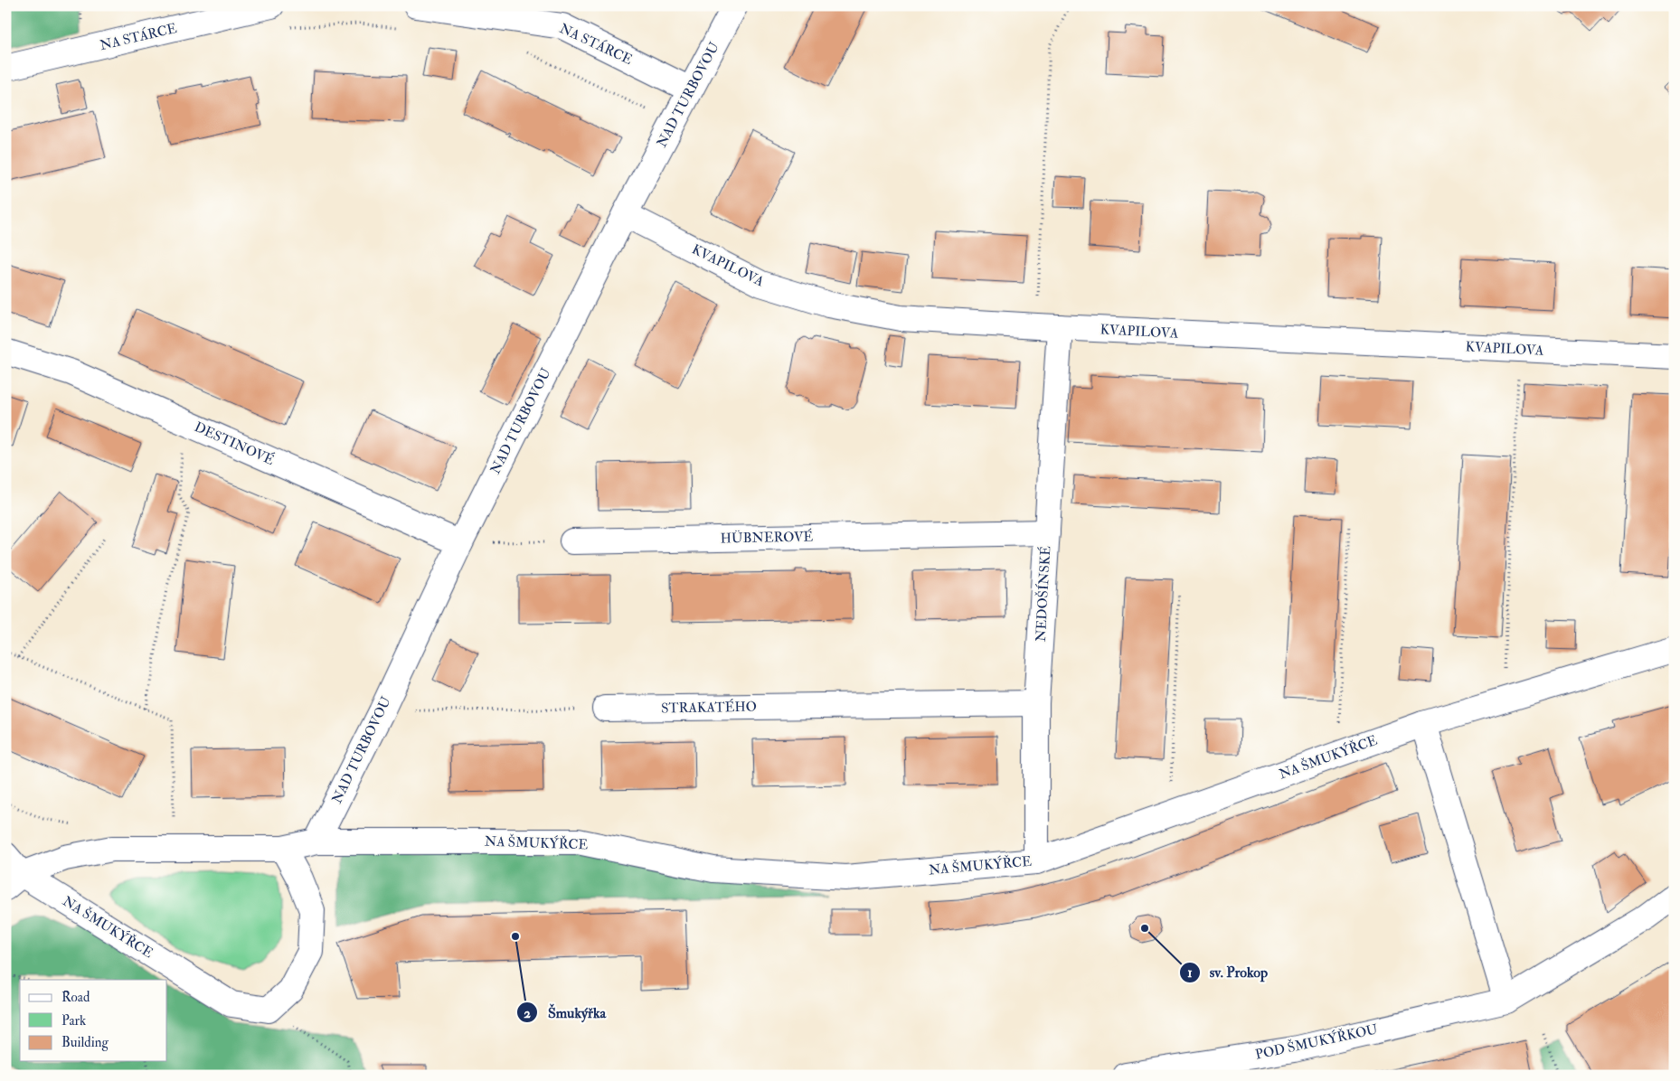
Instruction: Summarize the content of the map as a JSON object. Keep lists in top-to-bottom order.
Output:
{
  "streets": {
    "street": [
      "NA STÁRCE",
      "NAD TURBOVOU",
      "KVAPILOVA",
      "DESTINOVÉ",
      "HÜBNEROVÉ",
      "NEDOŠÍNSKÉ",
      "STRAKATÉHO",
      "NA ŠMUKÝŘCE",
      "POD ŠMUKÝŘKOU"
    ]
  },
  "crossings": [
    ["NA STÁRCE", "NAD TURBOVOU"],
    ["NAD TURBOVOU", "KVAPILOVA"],
    ["NAD TURBOVOU", "DESTINOVÉ"],
    ["NAD TURBOVOU", "NA ŠMUKÝŘCE"],
    ["KVAPILOVA", "NEDOŠÍNSKÉ"],
    ["HÜBNEROVÉ", "NEDOŠÍNSKÉ"],
    ["NEDOŠÍNSKÉ", "STRAKATÉHO"],
    ["NEDOŠÍNSKÉ", "NA ŠMUKÝŘCE"]
  ],
  "places": ["sv. Prokop", "Šmukýřka"],
  "legend": ["Road", "Park", "Building"]
}
